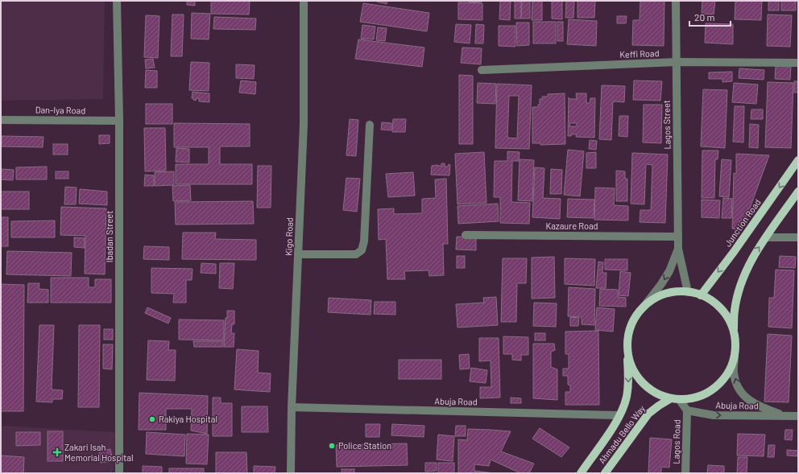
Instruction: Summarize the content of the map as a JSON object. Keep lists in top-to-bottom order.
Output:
{
  "streets": {
    "main road": ["Junction Road", "Ahmadu Bello Way"],
    "street": [
      "Keffi Road",
      "Dan-Iya Road",
      "Lagos Street",
      "Kazaure Road",
      "Ibadan Street",
      "Kigo Road",
      "Abuja Road",
      "Lagos Road"
    ]
  },
  "crossings": [
    ["Keffi Road", "Lagos Street"],
    ["Dan-Iya Road", "Ibadan Street"],
    ["Lagos Street", "Junction Road"],
    ["Lagos Street", "Kazaure Road"],
    ["Lagos Street", "Abuja Road"],
    ["Lagos Street", "Ahmadu Bello Way"],
    ["Junction Road", "Abuja Road"],
    ["Junction Road", "Ahmadu Bello Way"],
    ["Kigo Road", "Abuja Road"],
    ["Abuja Road", "Ahmadu Bello Way"],
    ["Abuja Road", "Lagos Road"]
  ],
  "places": {
    "other": ["Rakiya Hospital", "Police Station"],
    "health": ["Zakari Isah Memorial Hospital"]
  },
  "scale_bar": "20 m"
}
